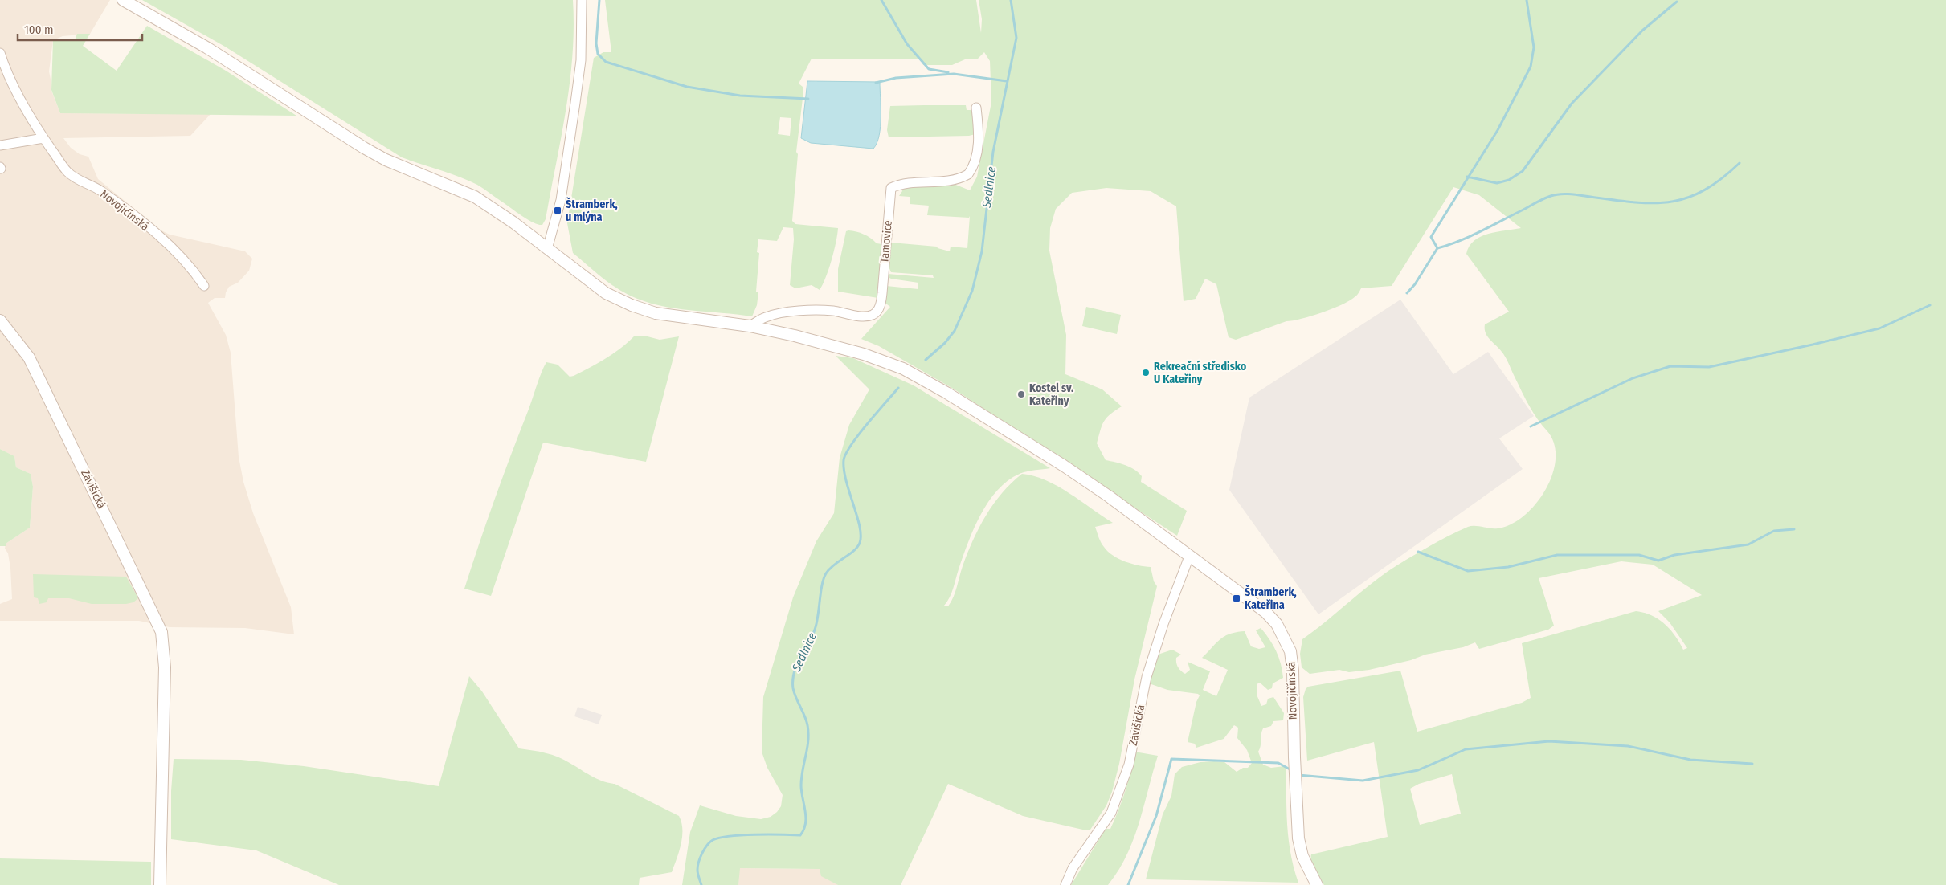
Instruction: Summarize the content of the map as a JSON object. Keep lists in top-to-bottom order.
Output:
{
  "streets": {
    "street": ["Novojičínská", "Tamovice", "Závišická"]
  },
  "crossings": [
    ["Novojičínská", "Tamovice"],
    ["Novojičínská", "Závišická"]
  ],
  "water": ["Sedlnice"],
  "places": {
    "transit": ["Štramberk, u mlýna", "Štramberk, Kateřina"],
    "other": ["Rekreační středisko U Kateřiny", "Kostel sv. Kateřiny"]
  },
  "scale_bar": "100 m"
}
